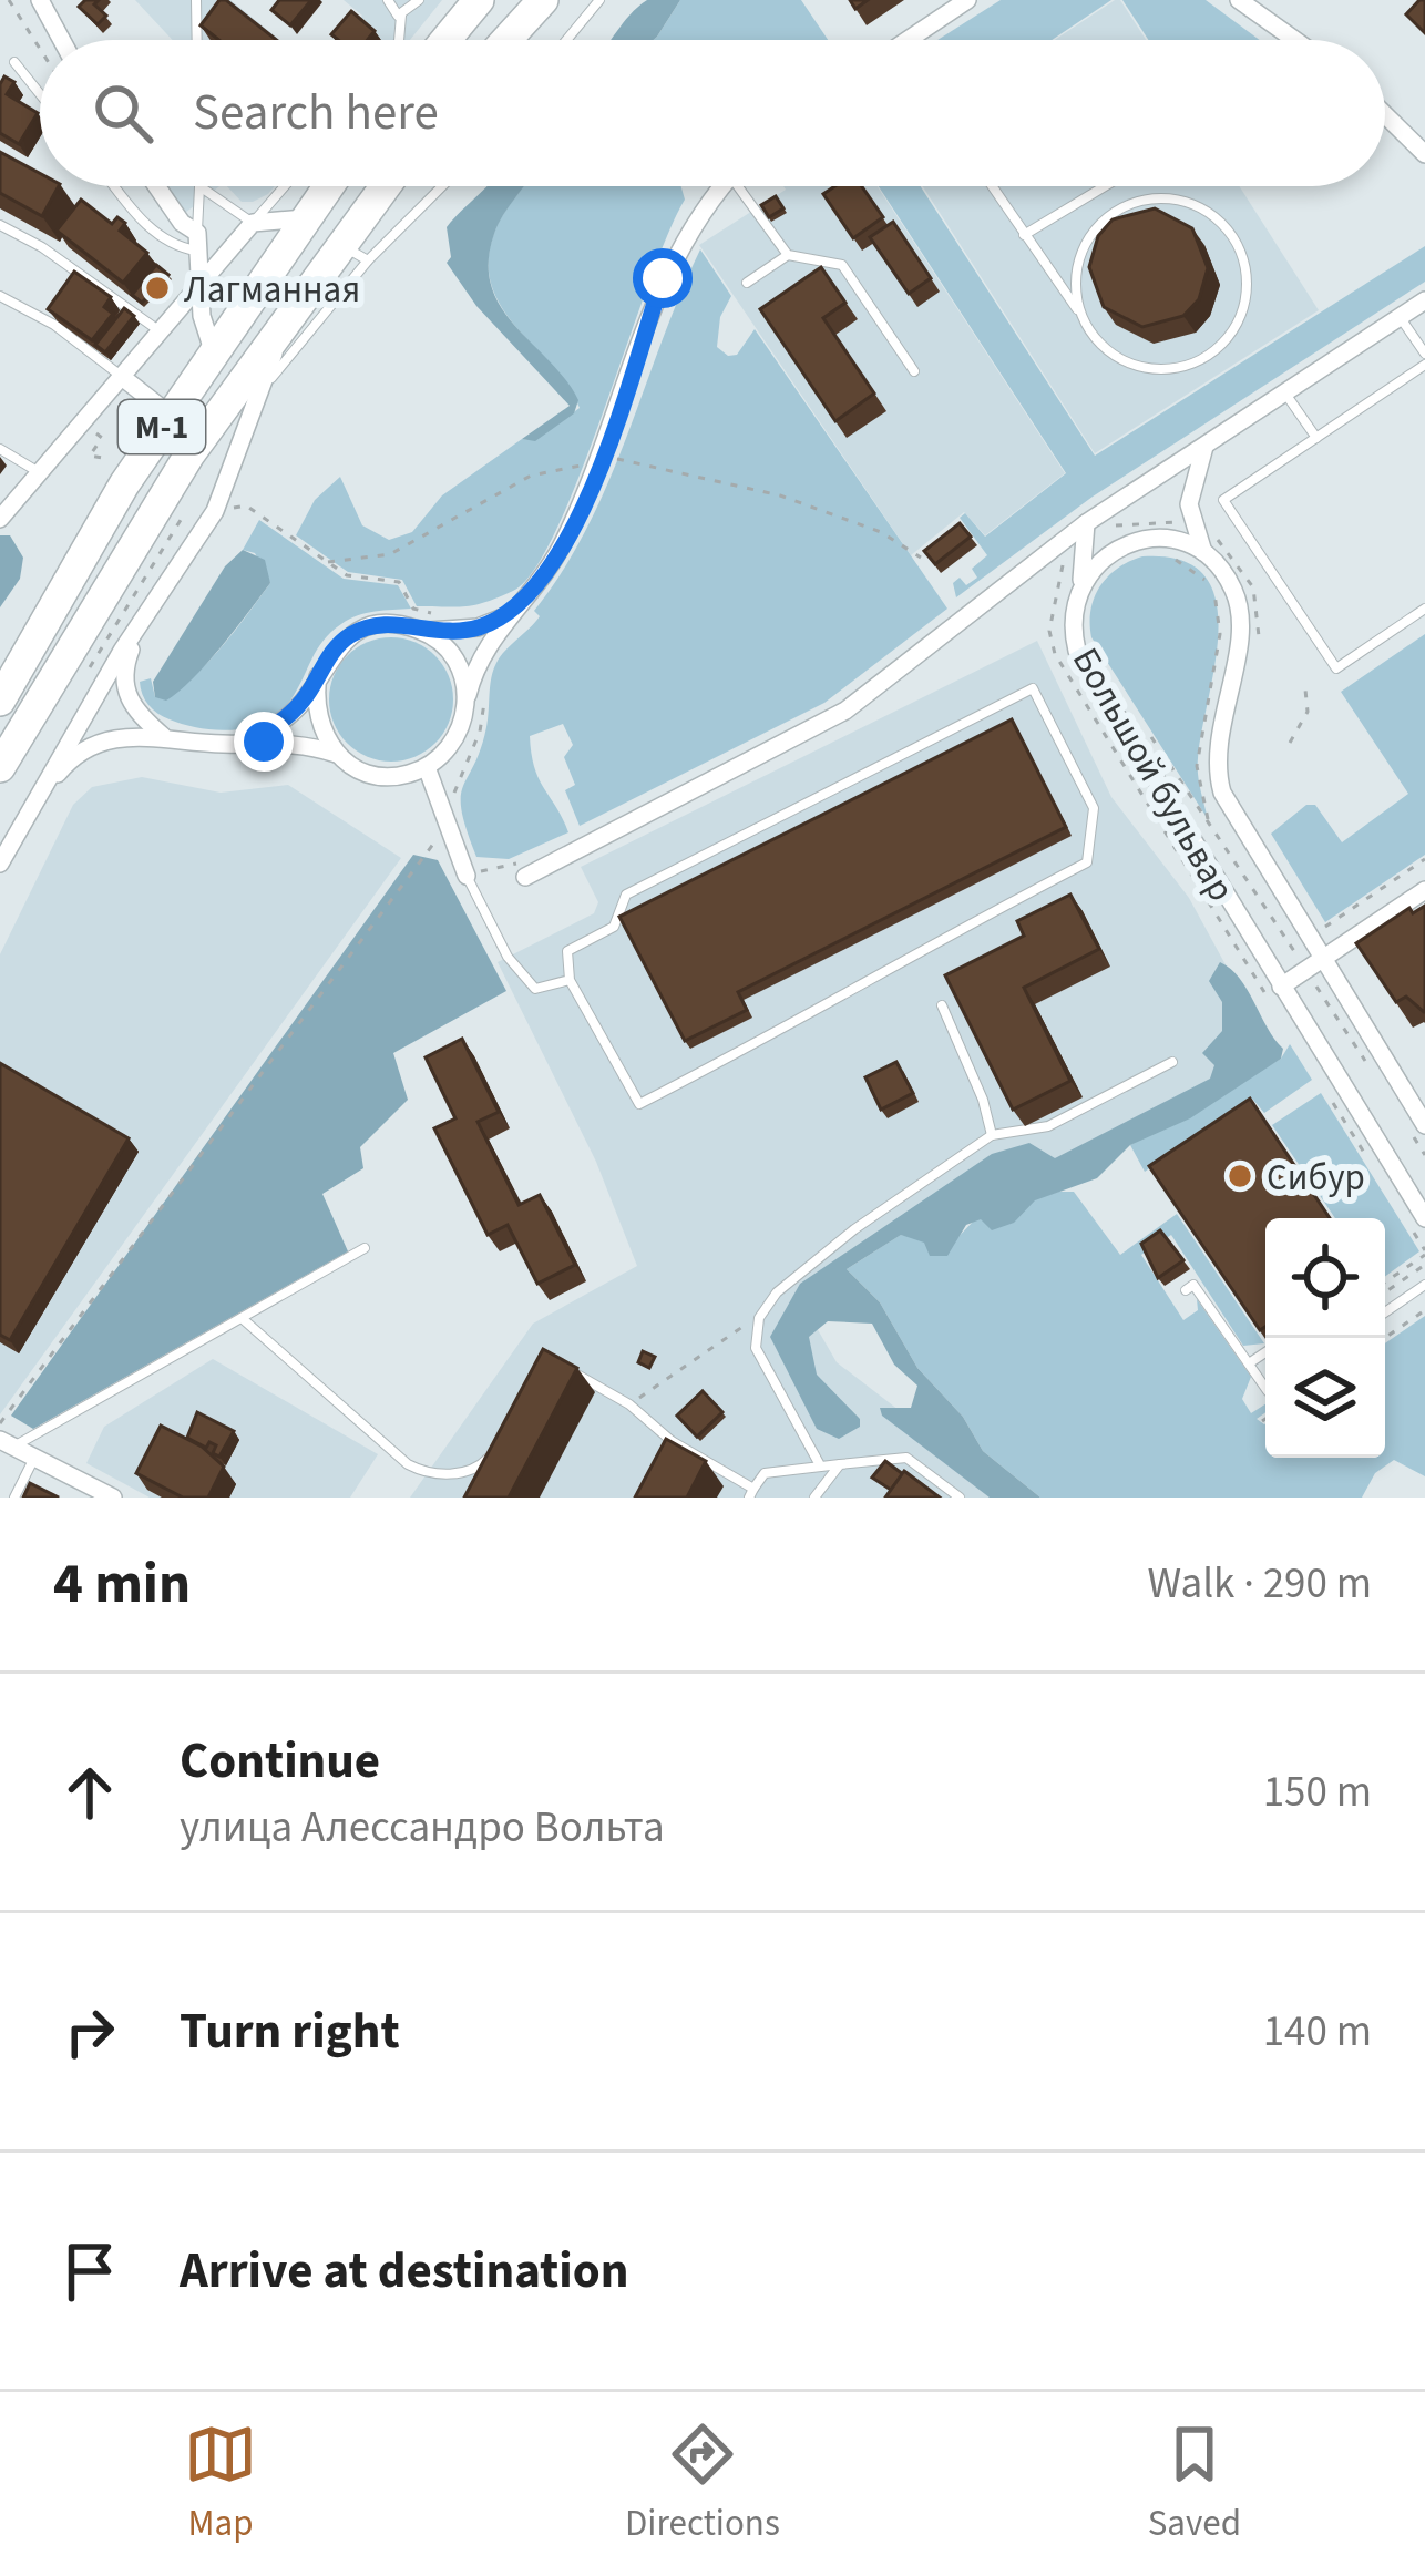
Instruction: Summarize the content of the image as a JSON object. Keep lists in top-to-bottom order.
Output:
{
  "streets": {
    "highway": ["М-1"],
    "street": ["Большой бульвар"]
  },
  "places": ["Лагманная", "Сибур"],
  "page": {
    "search": "Search here",
    "heading": ["4 min", "Walk · 290 m"],
    "list": [
      ["Continue", "улица Алессандро Вольта", "150 m"],
      ["Turn right", "140 m"],
      "Arrive at destination"
    ],
    "nav": ["Map", "Directions", "Saved"]
  }
}
